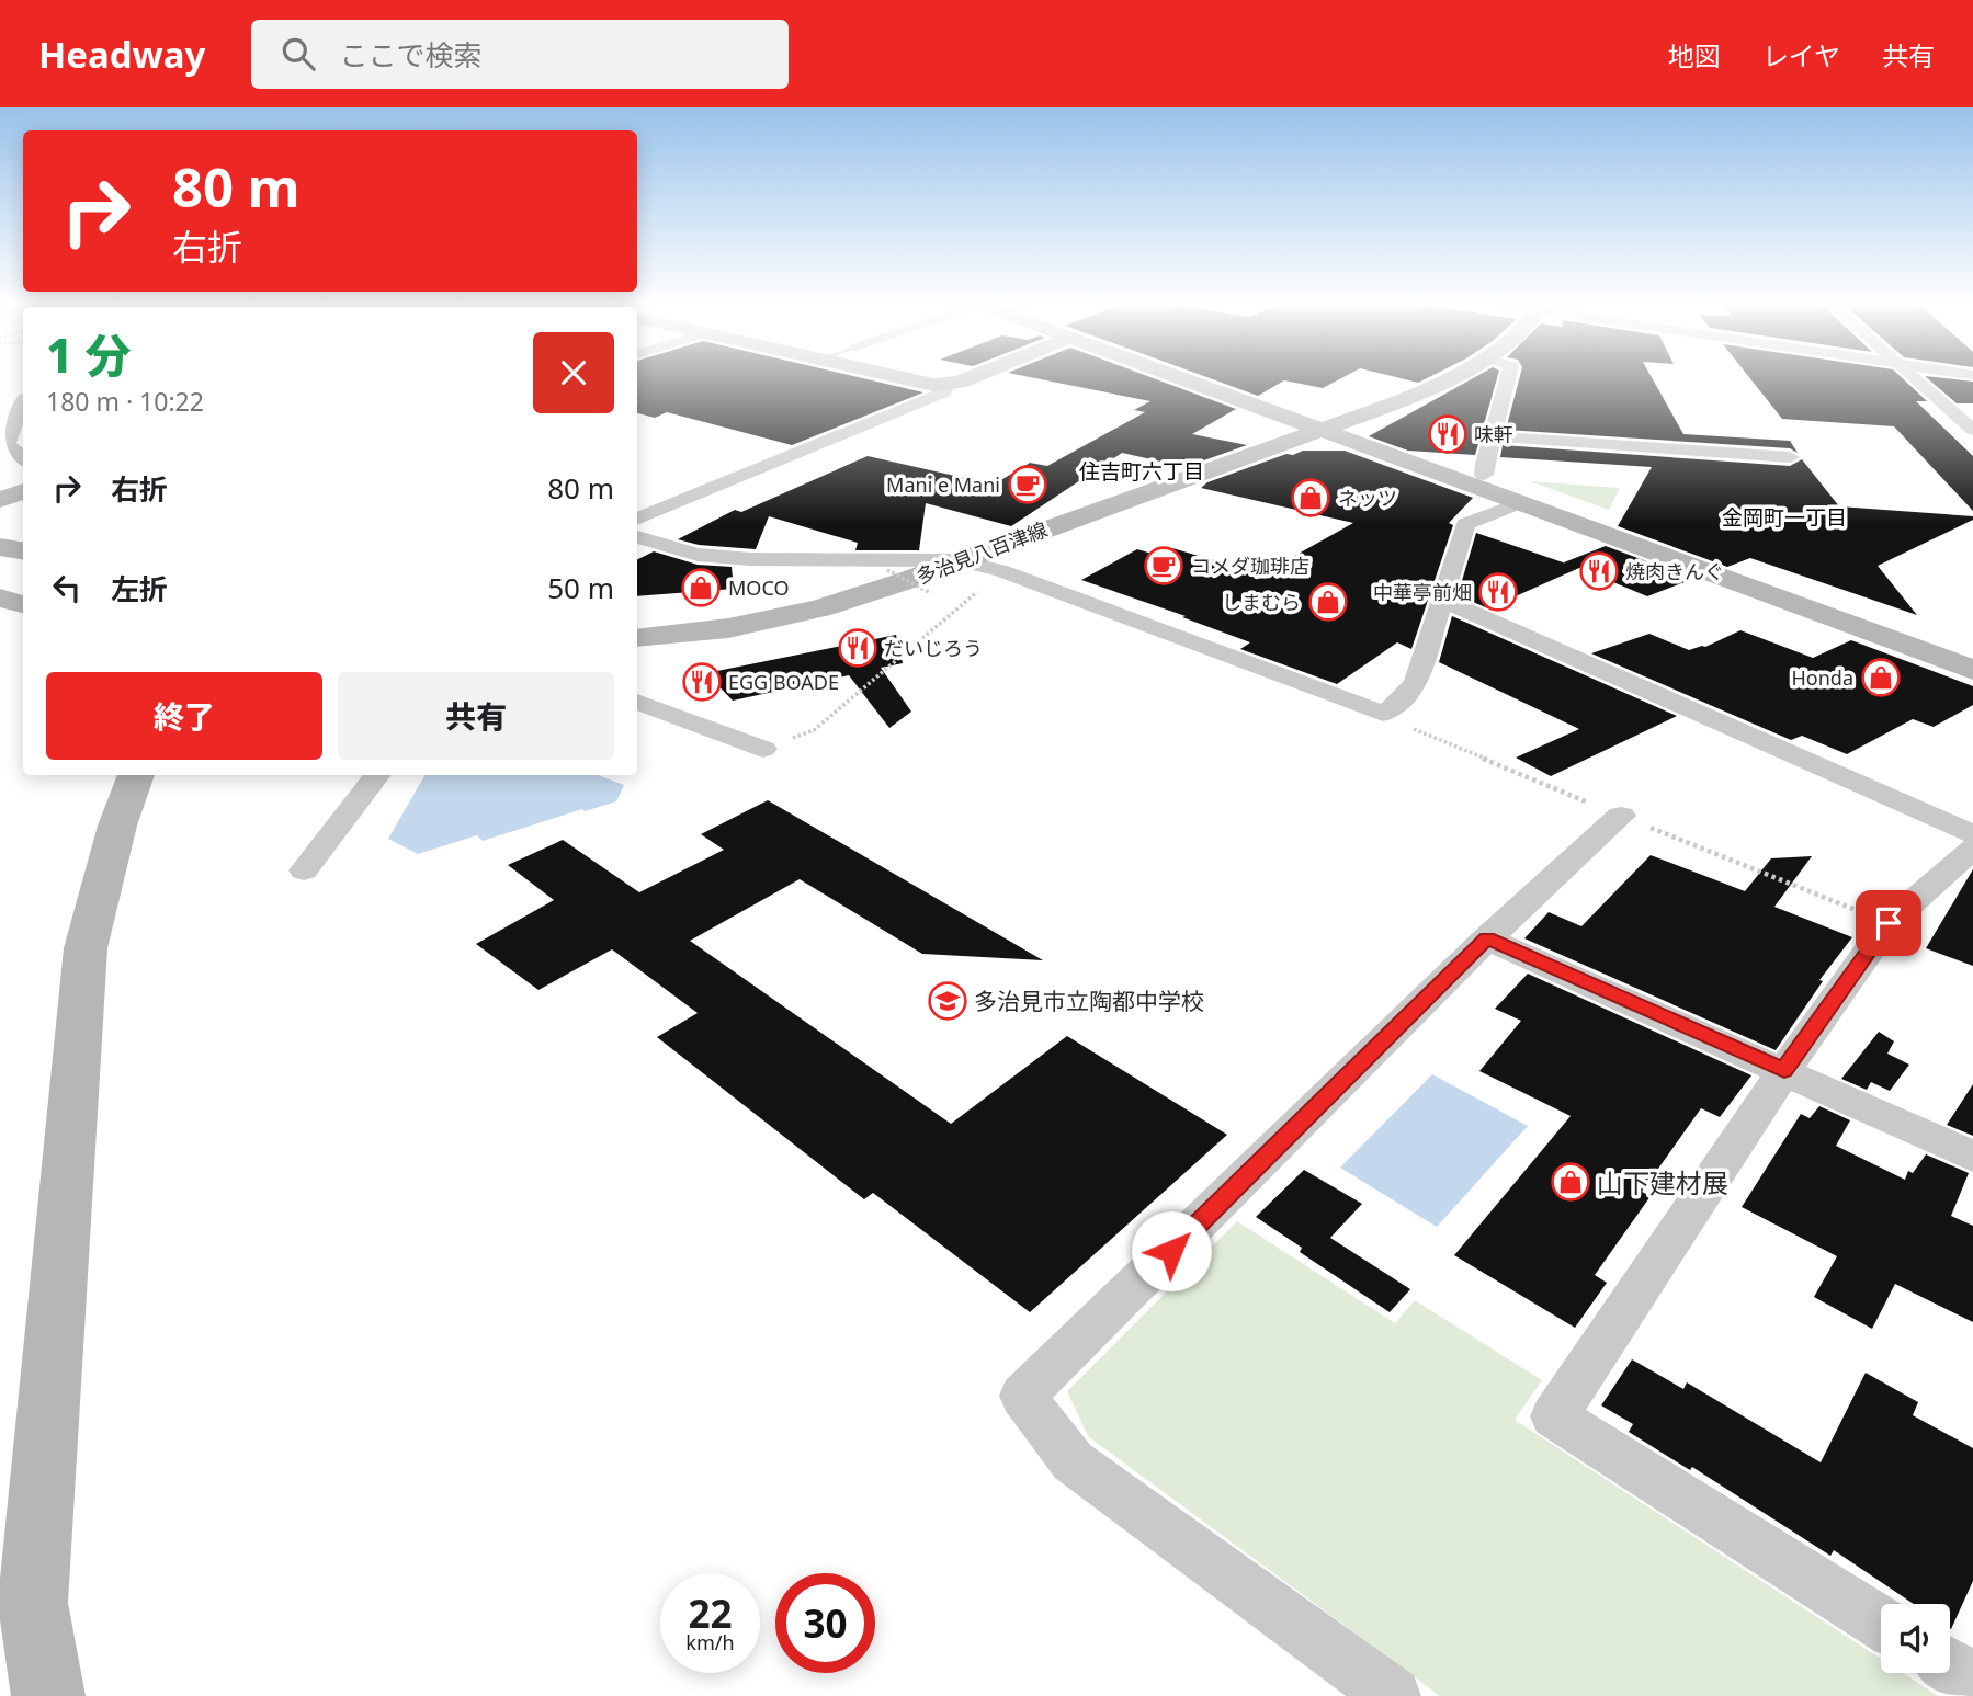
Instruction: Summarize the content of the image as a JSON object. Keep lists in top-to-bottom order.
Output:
{
  "streets": {
    "street": ["多治見八百津線"]
  },
  "districts": ["住吉町六丁目", "金岡町一丁目"],
  "places": {
    "restaurant": [
      "味軒",
      "焼肉きんぐ",
      "中華亭前畑",
      "だいじろう",
      "EGG BOADE"
    ],
    "cafe": ["Mani e Mani", "コメダ珈琲店"],
    "shop": [
      "ネッツ",
      "MOCO",
      "しまむら",
      "Honda",
      "山下建材展"
    ],
    "school or university": ["多治見市立陶都中学校"]
  },
  "page": {
    "header": "Headway",
    "search": "ここで検索",
    "nav": ["地図", "レイヤ", "共有"],
    "turn": ["80 m", "右折"],
    "heading": ["1 分", "180 m · 10:22"],
    "list": [
      {
        "name": "右折",
        "value": "80 m"
      },
      {
        "name": "左折",
        "value": "50 m"
      }
    ],
    "buttons": ["終了", "共有"],
    "speed": "22 km/h",
    "limit": "30"
  }
}
